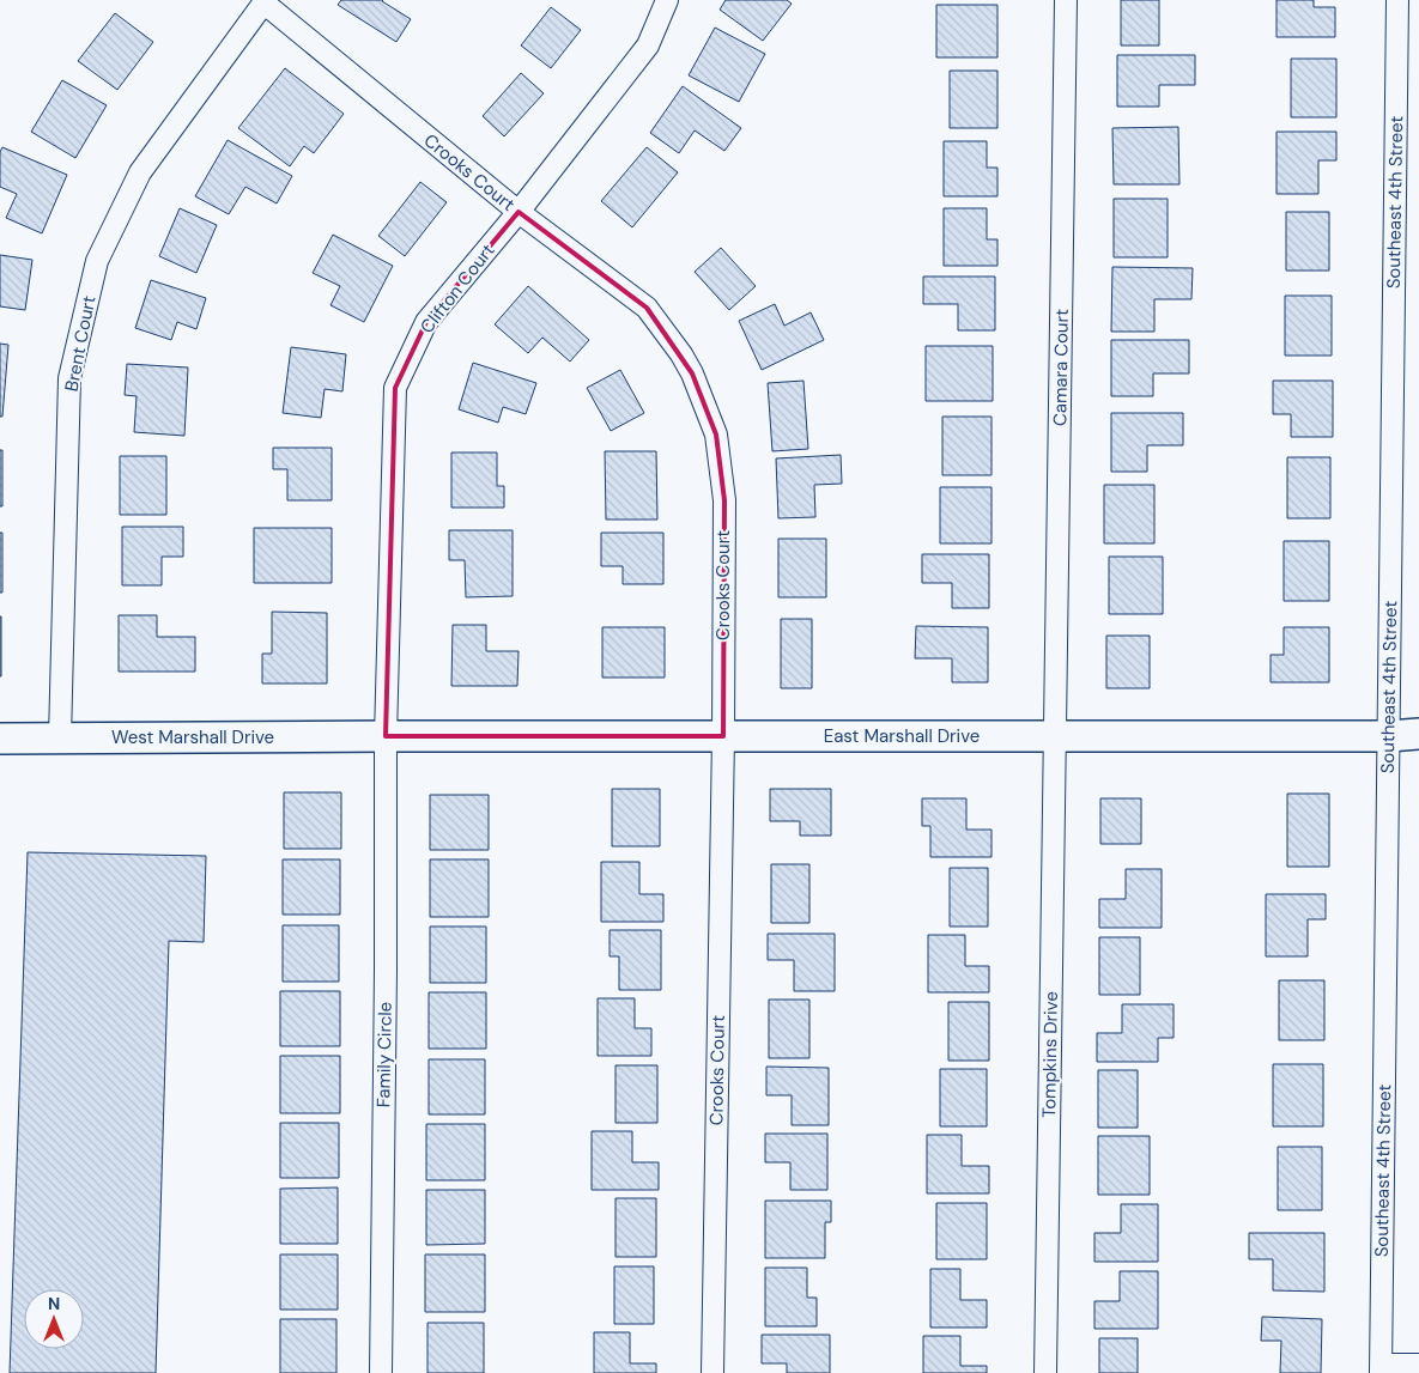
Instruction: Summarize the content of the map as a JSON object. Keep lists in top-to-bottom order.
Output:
{
  "streets": {
    "main road": ["East Marshall Drive", "West Marshall Drive"],
    "street": [
      "Crooks Court",
      "Southeast 4th Street",
      "Clifton Court",
      "Brent Court",
      "Camara Court",
      "Family Circle",
      "Tompkins Drive"
    ]
  },
  "crossings": [
    ["Crooks Court", "Clifton Court"],
    ["Crooks Court", "Brent Court"],
    ["Crooks Court", "East Marshall Drive"],
    ["Southeast 4th Street", "East Marshall Drive"],
    ["Clifton Court", "East Marshall Drive"],
    ["Clifton Court", "West Marshall Drive"],
    ["Clifton Court", "Family Circle"],
    ["Brent Court", "West Marshall Drive"],
    ["Camara Court", "East Marshall Drive"],
    ["Camara Court", "Tompkins Drive"],
    ["East Marshall Drive", "West Marshall Drive"],
    ["East Marshall Drive", "Family Circle"],
    ["East Marshall Drive", "Tompkins Drive"],
    ["West Marshall Drive", "Family Circle"]
  ],
  "north": "top"
}
